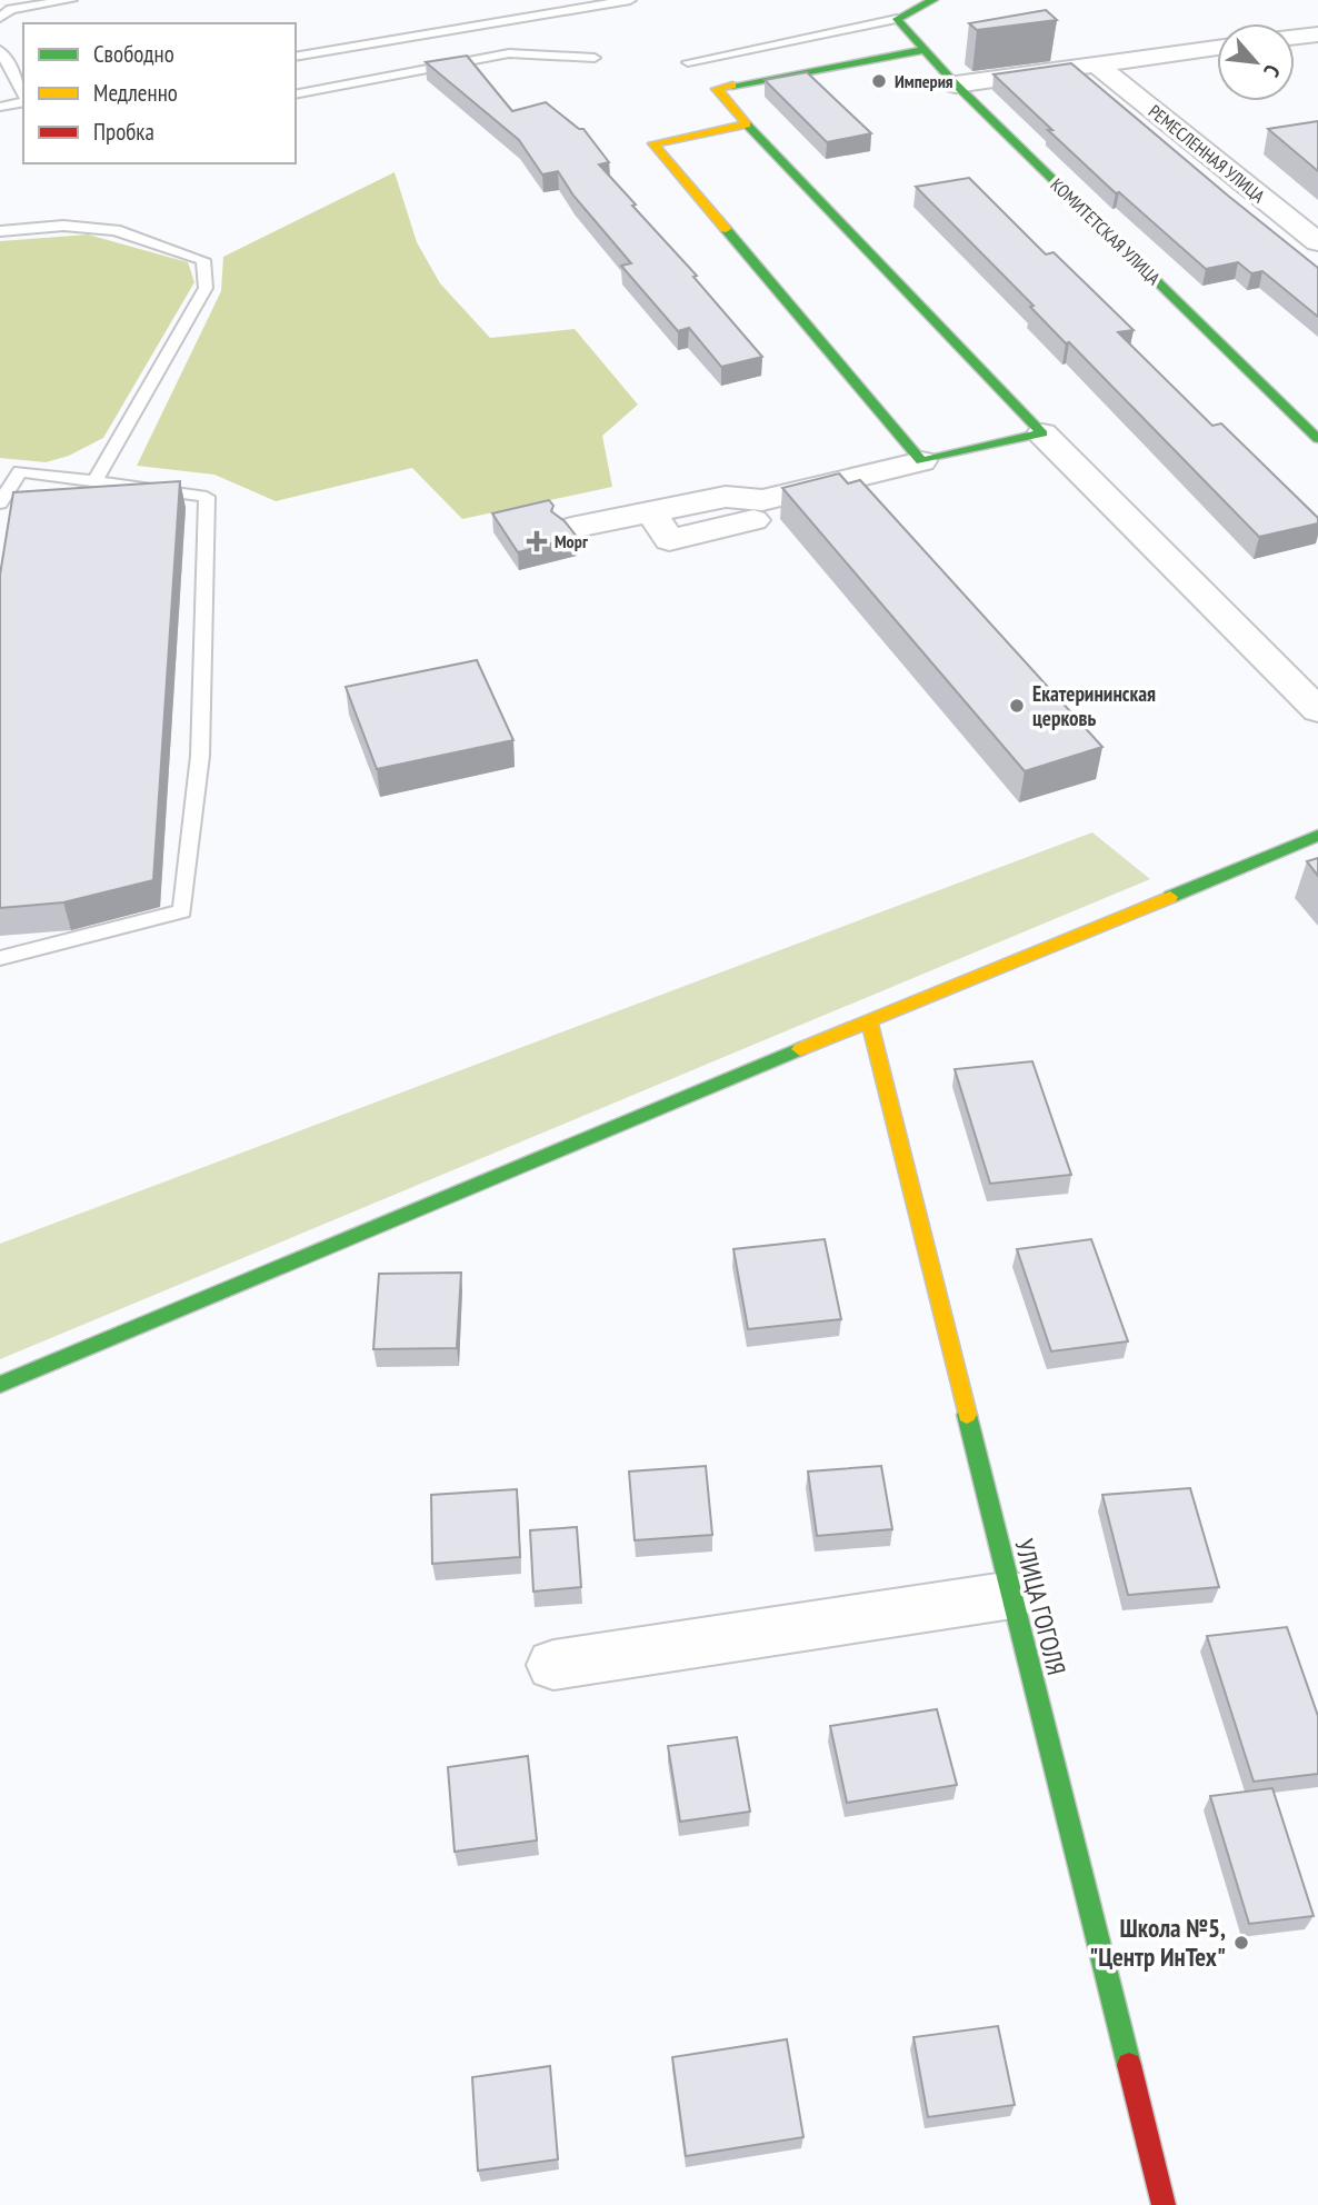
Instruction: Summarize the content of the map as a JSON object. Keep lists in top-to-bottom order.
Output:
{
  "streets": {
    "street": ["РЕМЕСЛЕННАЯ УЛИЦА", "КОМИТЕТСКАЯ УЛИЦА", "УЛИЦА ГОГОЛЯ"]
  },
  "places": {
    "other": ["Империя", "Екатерининская церковь", "Школа №5, \"Центр ИнТех\""],
    "health": ["Морг"]
  },
  "legend": ["Свободно", "Медленно", "Пробка"],
  "north": "bottom right"
}
